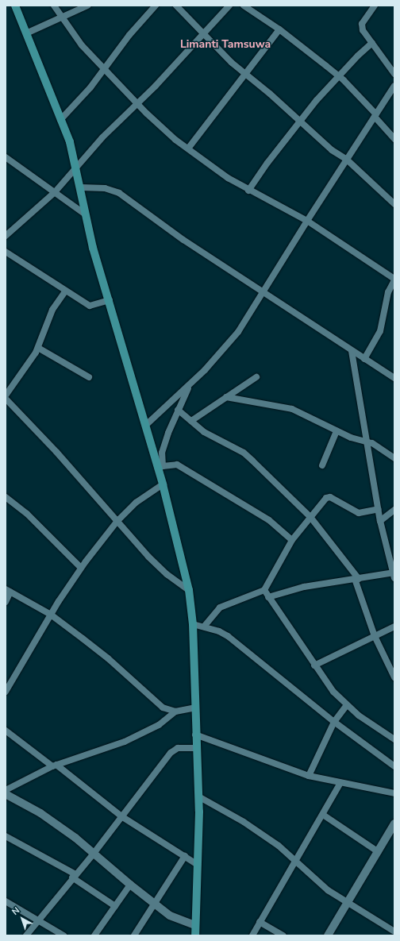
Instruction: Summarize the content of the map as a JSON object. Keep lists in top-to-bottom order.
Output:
{
  "districts": ["Limanti Tamsuwa"],
  "north": "top left"
}
